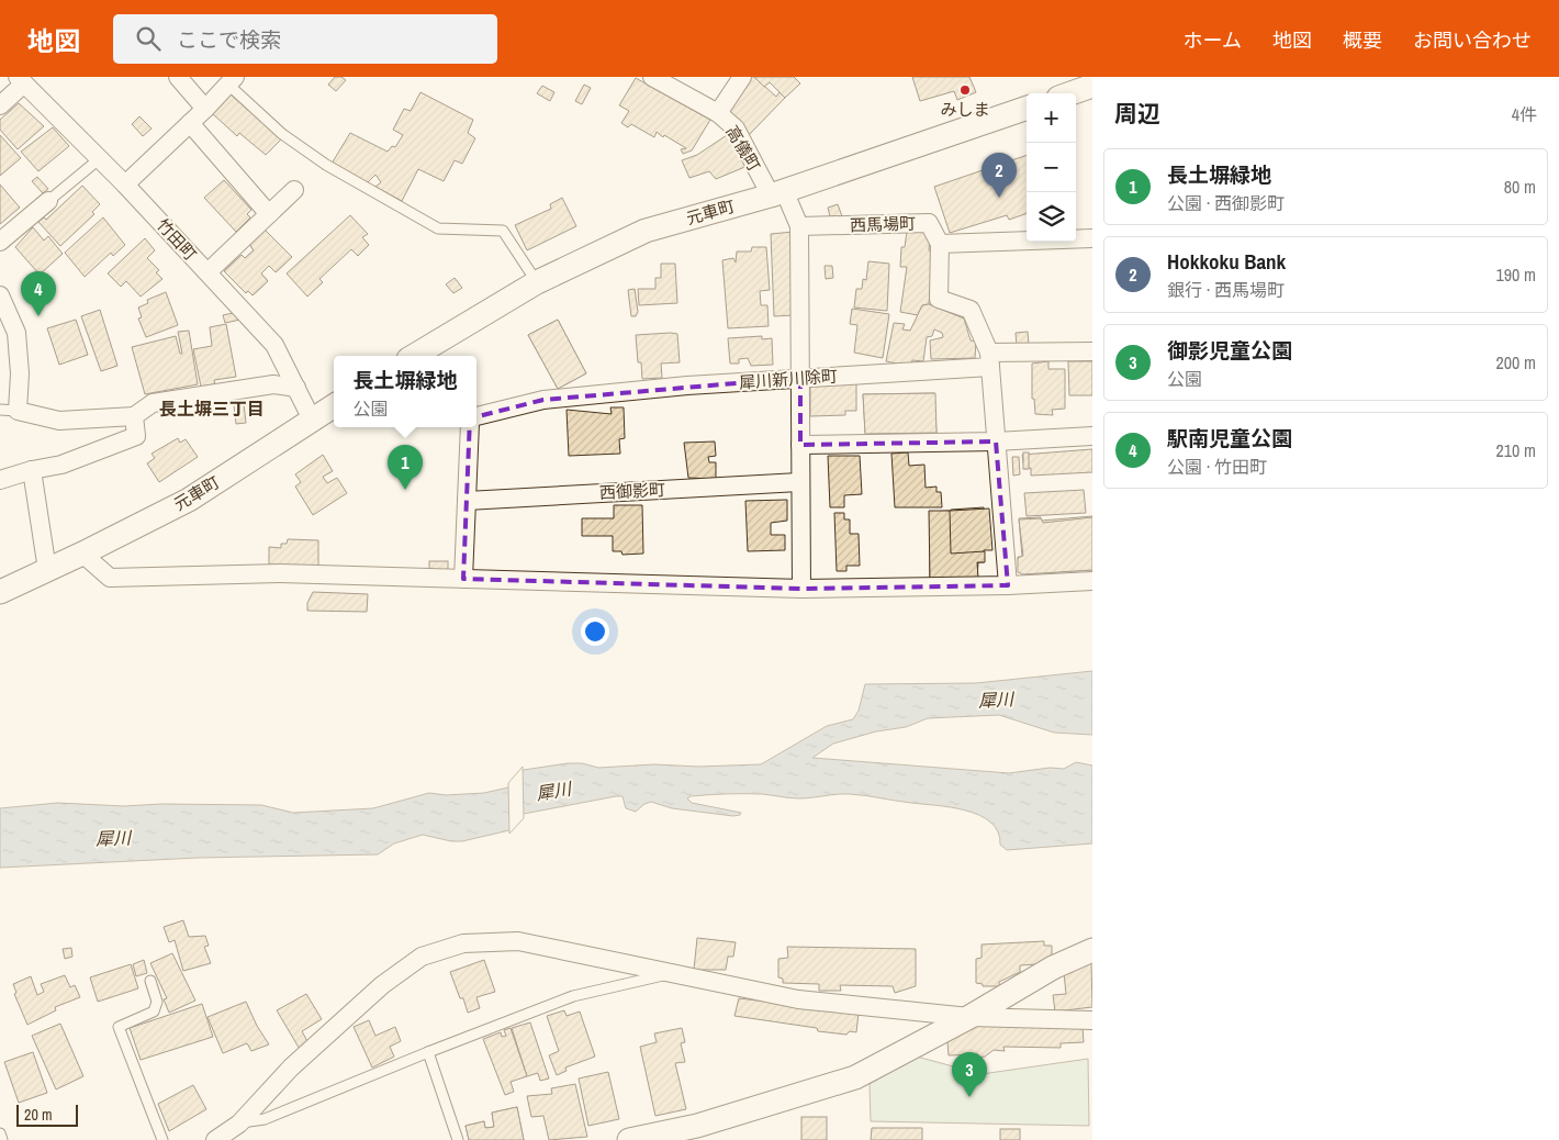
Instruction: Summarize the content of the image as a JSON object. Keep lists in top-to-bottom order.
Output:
{
  "streets": {
    "street": [
      "高儀町",
      "元車町",
      "西馬場町",
      "竹田町",
      "犀川新川除町",
      "西御影町"
    ]
  },
  "crossings": [
    ["高儀町", "元車町"],
    ["元車町", "竹田町"]
  ],
  "districts": ["長土塀三丁目"],
  "water": ["犀川"],
  "places": ["みしま"],
  "scale_bar": "20 m",
  "page": {
    "header": "地図",
    "search": "ここで検索",
    "nav": [
      "ホーム",
      "地図",
      "概要",
      "お問い合わせ"
    ],
    "heading": ["周辺", "4件"],
    "map_buttons": ["+", "−"],
    "list": [
      {
        "mark": "1",
        "name": "長土塀緑地",
        "note": "公園 · 西御影町",
        "value": "80 m"
      },
      {
        "mark": "2",
        "name": "Hokkoku Bank",
        "note": "銀行 · 西馬場町",
        "value": "190 m"
      },
      {
        "mark": "3",
        "name": "御影児童公園",
        "note": "公園",
        "value": "200 m"
      },
      {
        "mark": "4",
        "name": "駅南児童公園",
        "note": "公園 · 竹田町",
        "value": "210 m"
      }
    ],
    "pins": [
      "2",
      "4",
      "1",
      "3"
    ],
    "popup": ["長土塀緑地", "公園"],
    "scale": "20 m"
  }
}
